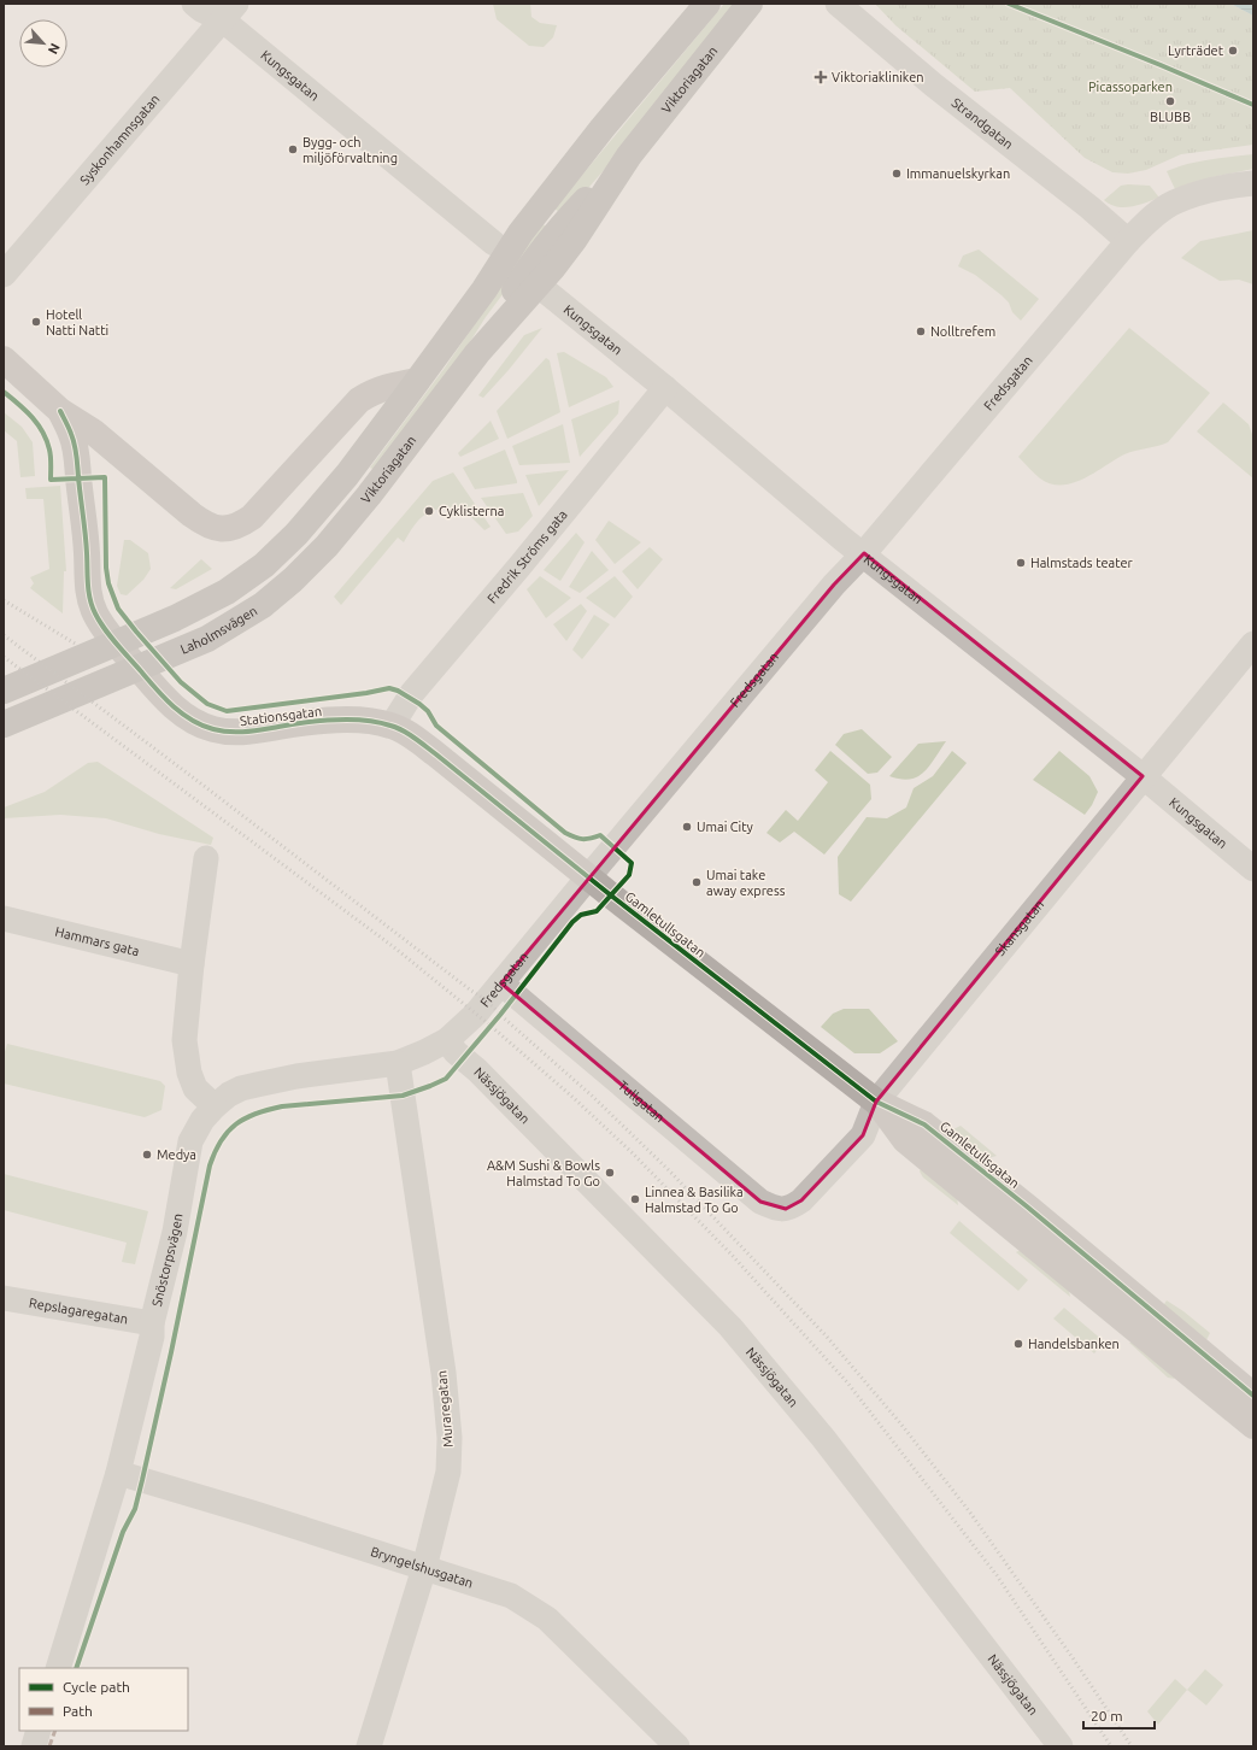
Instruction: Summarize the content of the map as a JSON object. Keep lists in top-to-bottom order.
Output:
{
  "streets": {
    "highway": ["Viktoriagatan", "Laholmsvägen"],
    "street": [
      "Kungsgatan",
      "Strandgatan",
      "Syskonhamnsgatan",
      "Fredsgatan",
      "Fredrik Ströms gata",
      "Stationsgatan",
      "Gamletullsgatan",
      "Skansgatan",
      "Hammars gata",
      "Nässjögatan",
      "Tullgatan",
      "Snöstorpsvägen",
      "Repslagaregatan",
      "Muraregatan",
      "Bryngelshusgatan"
    ]
  },
  "crossings": [
    ["Kungsgatan", "Viktoriagatan"],
    ["Kungsgatan", "Syskonhamnsgatan"],
    ["Kungsgatan", "Fredsgatan"],
    ["Kungsgatan", "Fredrik Ströms gata"],
    ["Kungsgatan", "Skansgatan"],
    ["Viktoriagatan", "Laholmsvägen"],
    ["Strandgatan", "Fredsgatan"],
    ["Fredsgatan", "Stationsgatan"],
    ["Fredsgatan", "Gamletullsgatan"],
    ["Fredsgatan", "Nässjögatan"],
    ["Fredsgatan", "Tullgatan"],
    ["Fredsgatan", "Snöstorpsvägen"],
    ["Fredsgatan", "Muraregatan"],
    ["Fredrik Ströms gata", "Stationsgatan"],
    ["Stationsgatan", "Gamletullsgatan"],
    ["Gamletullsgatan", "Skansgatan"],
    ["Skansgatan", "Tullgatan"],
    ["Snöstorpsvägen", "Repslagaregatan"],
    ["Snöstorpsvägen", "Bryngelshusgatan"],
    ["Muraregatan", "Bryngelshusgatan"]
  ],
  "parks": ["Picassoparken"],
  "places": {
    "other": [
      "Lyrträdet",
      "BLUBB",
      "Bygg- och miljöförvaltning",
      "Immanuelskyrkan",
      "Hotell Natti Natti",
      "Nolltrefem",
      "Cyklisterna",
      "Halmstads teater",
      "Umai City",
      "Umai take away express",
      "Medya",
      "A&M Sushi & Bowls Halmstad To Go",
      "Linnea & Basilika Halmstad To Go",
      "Handelsbanken"
    ],
    "health": ["Viktoriakliniken"]
  },
  "legend": ["Cycle path", "Path"],
  "scale_bar": "20 m",
  "north": "bottom right"
}
